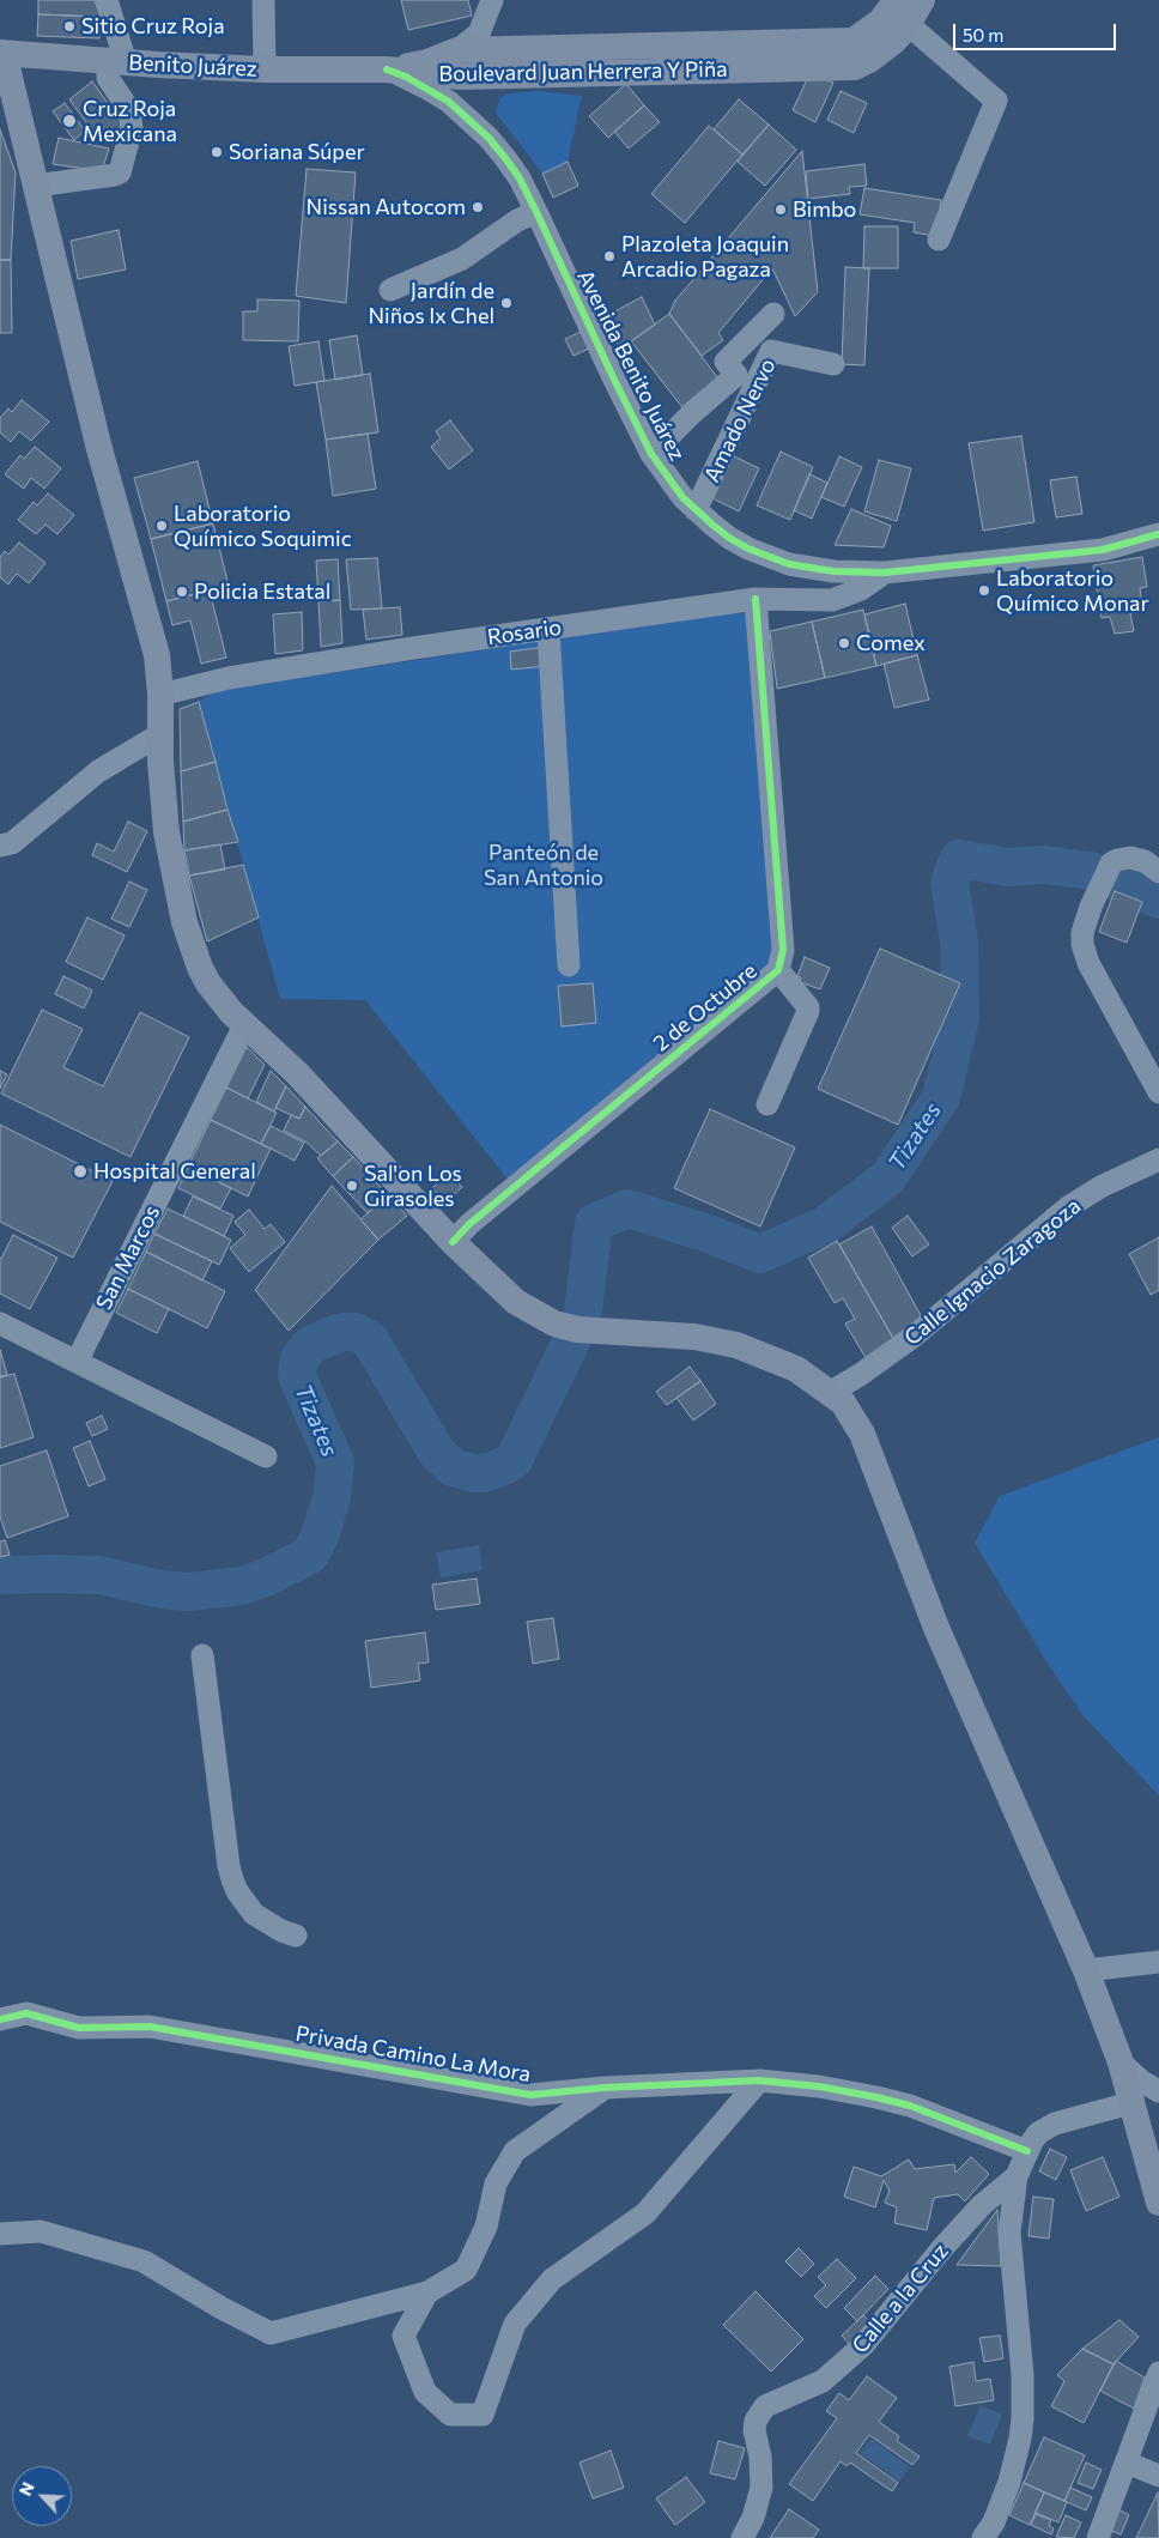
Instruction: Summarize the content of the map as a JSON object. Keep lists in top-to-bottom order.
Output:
{
  "streets": {
    "main road": ["Benito Juárez", "Boulevard Juan Herrera Y Piña"],
    "street": [
      "Avenida Benito Juárez",
      "Amado Nervo",
      "Rosario",
      "2 de Octubre",
      "San Marcos",
      "Calle Ignacio Zaragoza",
      "Privada Camino La Mora",
      "Calle a la Cruz"
    ]
  },
  "crossings": [
    ["Benito Juárez", "Boulevard Juan Herrera Y Piña"],
    ["Benito Juárez", "Avenida Benito Juárez"],
    ["Boulevard Juan Herrera Y Piña", "Avenida Benito Juárez"],
    ["Avenida Benito Juárez", "Amado Nervo"],
    ["Avenida Benito Juárez", "Rosario"],
    ["Rosario", "2 de Octubre"],
    ["Privada Camino La Mora", "Calle a la Cruz"]
  ],
  "water": ["Tizates"],
  "parks": ["Panteón de San Antonio"],
  "places": [
    "Sitio Cruz Roja",
    "Cruz Roja Mexicana",
    "Soriana Súper",
    "Nissan Autocom",
    "Bimbo",
    "Plazoleta Joaquin Arcadio Pagaza",
    "Jardín de Niños Ix Chel",
    "Laboratorio Químico Soquimic",
    "Laboratorio Químico Monar",
    "Policia Estatal",
    "Comex",
    "Hospital General",
    "Sal'on Los Girasoles"
  ],
  "scale_bar": "50 m",
  "north": "top left"
}
